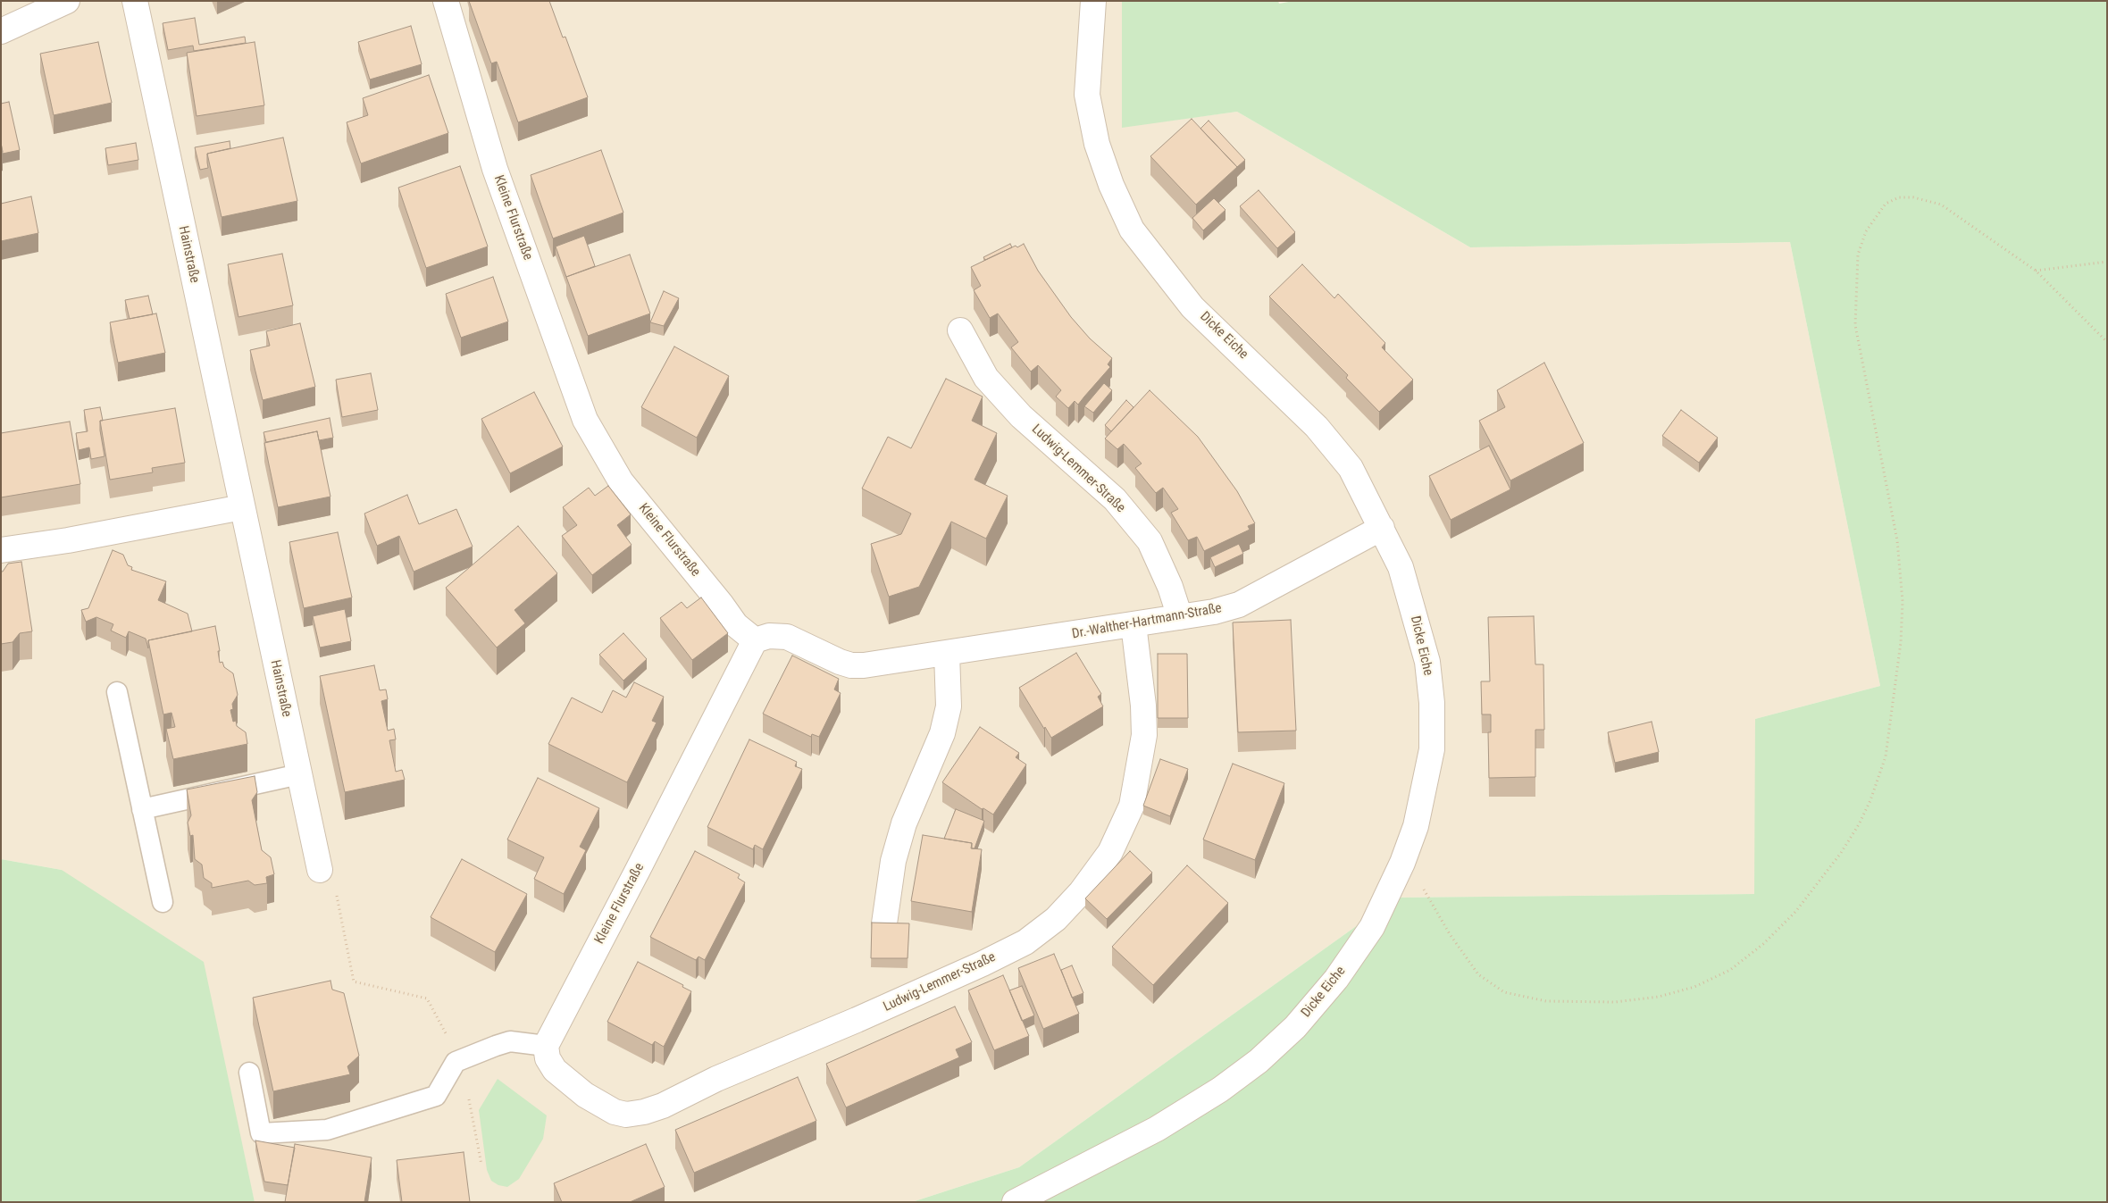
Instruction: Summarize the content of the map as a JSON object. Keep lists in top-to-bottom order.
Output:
{
  "streets": {
    "street": [
      "Kleine Flurstraße",
      "Hainstraße",
      "Dicke Eiche",
      "Ludwig-Lemmer-Straße",
      "Dr.-Walther-Hartmann-Straße"
    ]
  },
  "crossings": [
    ["Kleine Flurstraße", "Ludwig-Lemmer-Straße"],
    ["Kleine Flurstraße", "Dr.-Walther-Hartmann-Straße"],
    ["Dicke Eiche", "Dr.-Walther-Hartmann-Straße"],
    ["Ludwig-Lemmer-Straße", "Dr.-Walther-Hartmann-Straße"]
  ]
}
